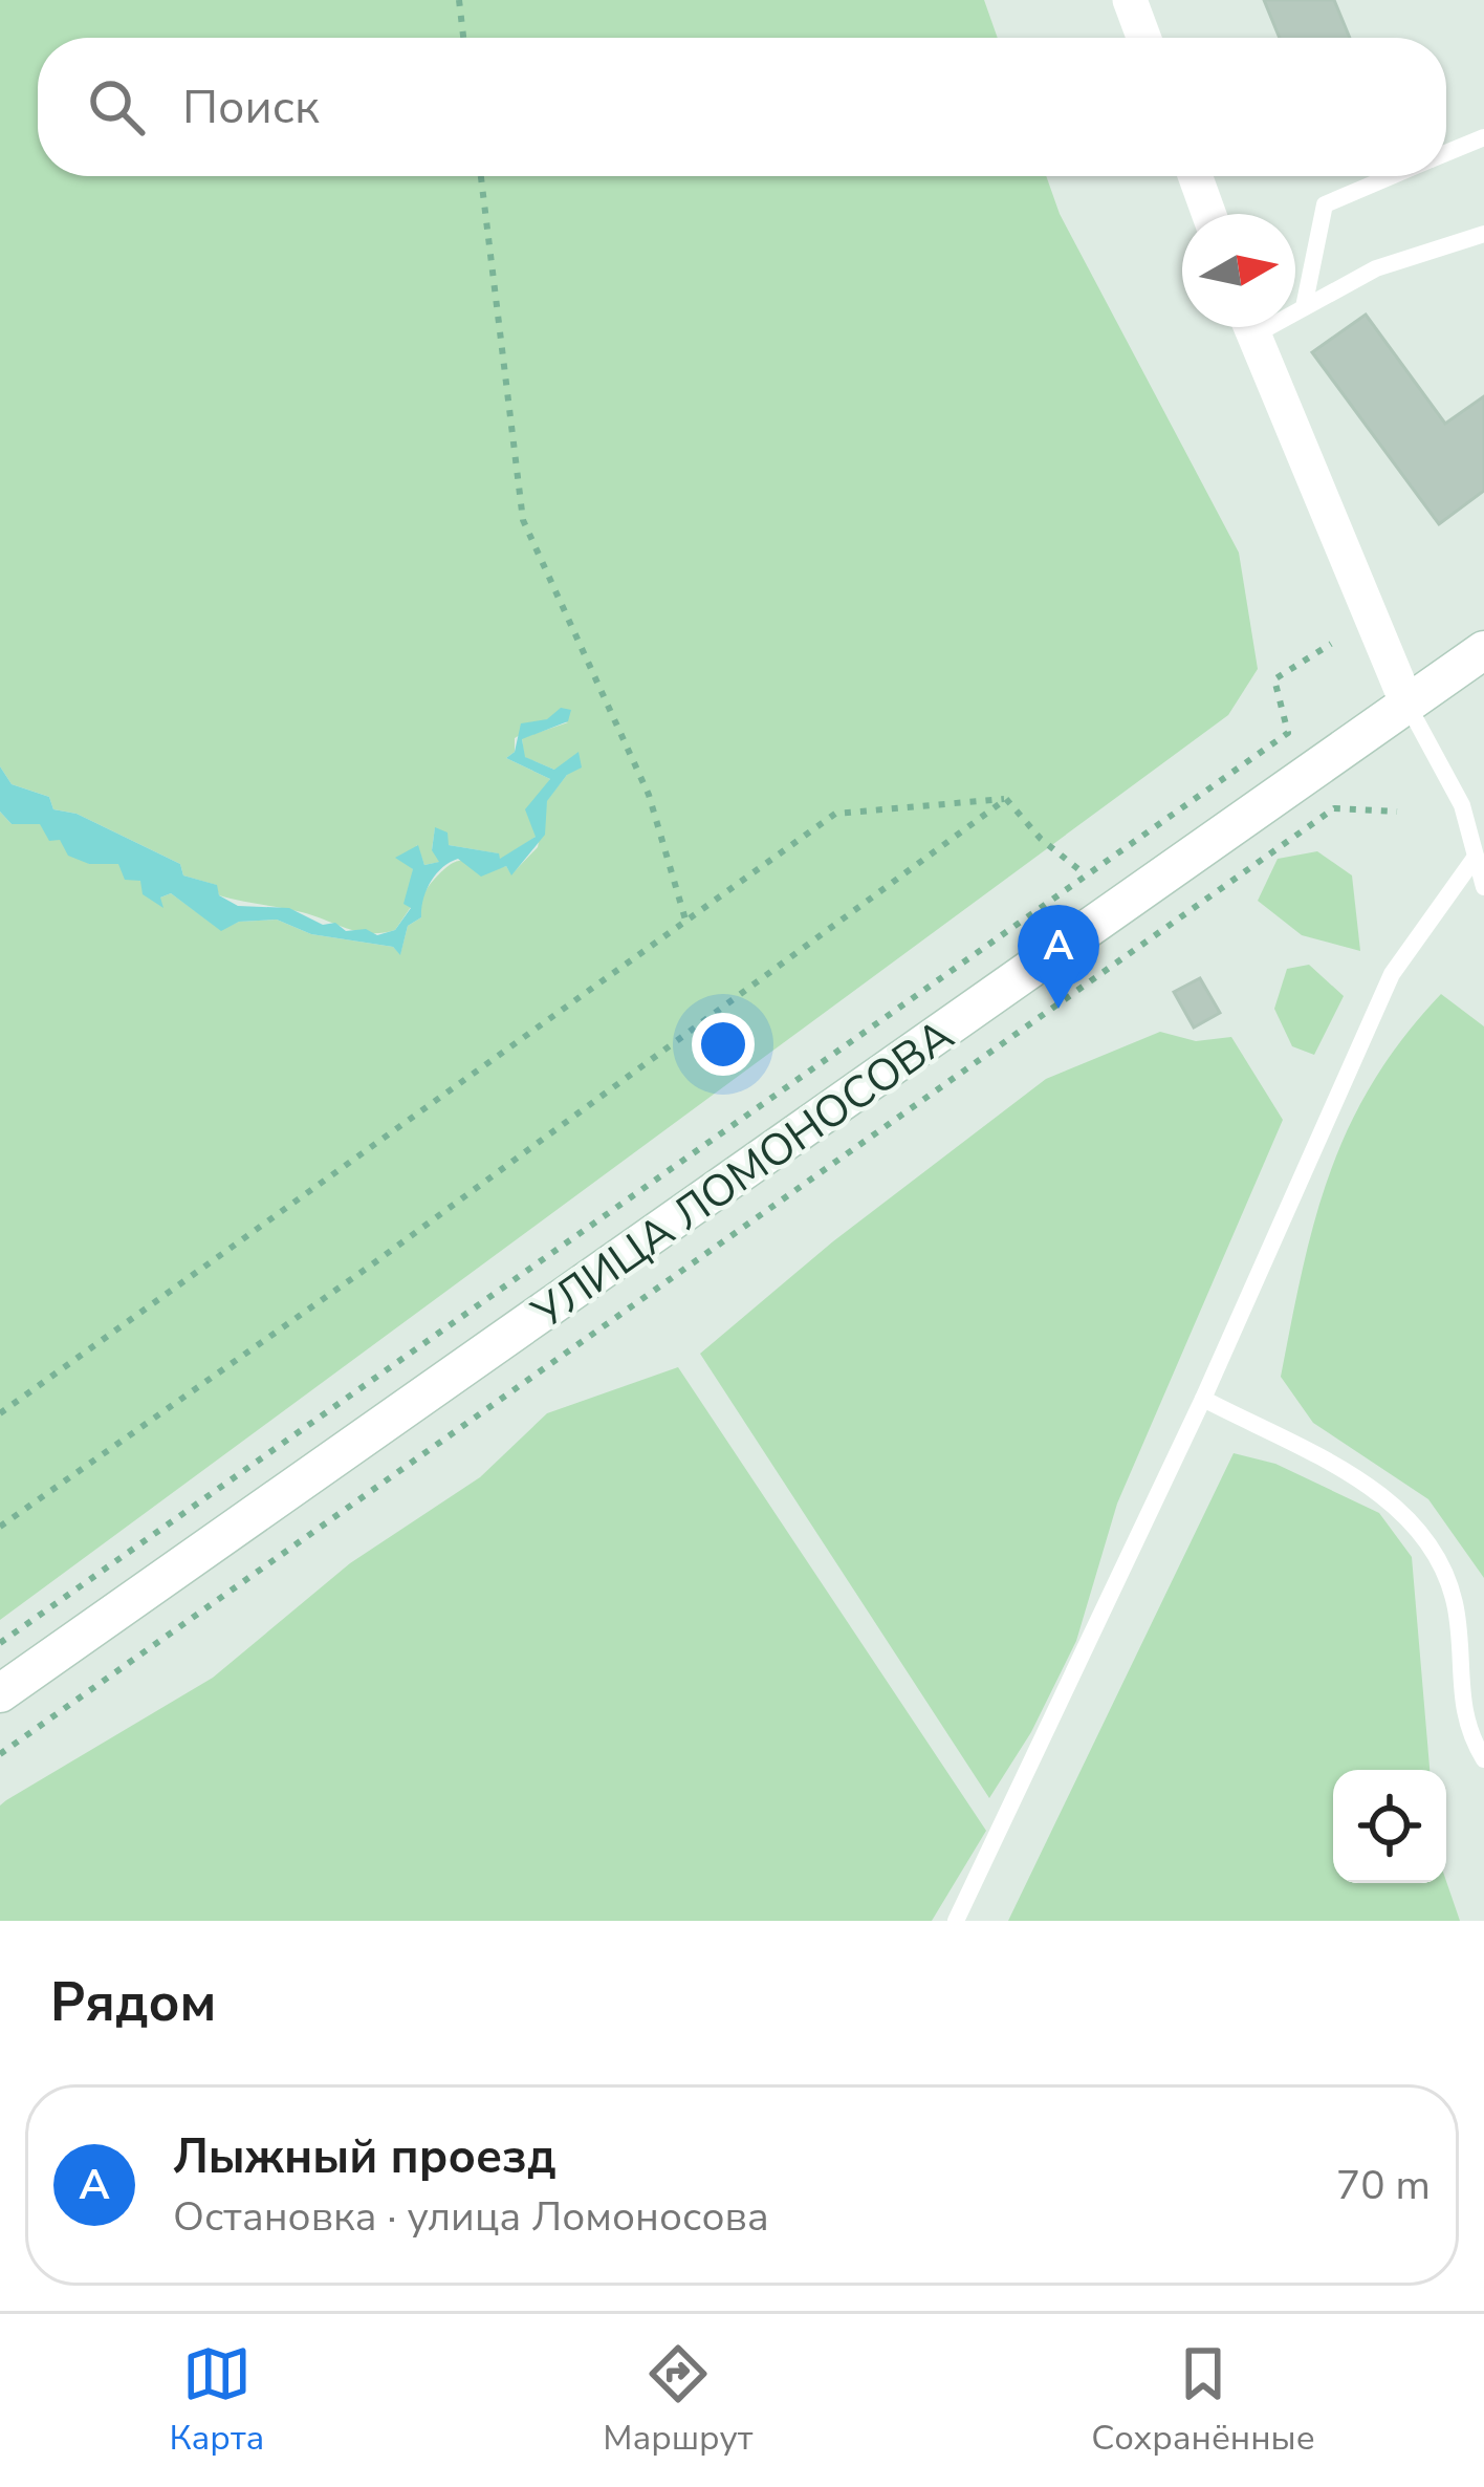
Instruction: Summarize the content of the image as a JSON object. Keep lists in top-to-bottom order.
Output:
{
  "streets": {
    "street": ["УЛИЦА ЛОМОНОСОВА"]
  },
  "north": "right",
  "page": {
    "search": "Поиск",
    "pins": "A",
    "heading": "Рядом",
    "list": [
      {
        "mark": "A",
        "name": "Лыжный проезд",
        "note": "Остановка · улица Ломоносова",
        "value": "70 m"
      }
    ],
    "nav": ["Карта", "Маршрут", "Сохранённые"]
  }
}
